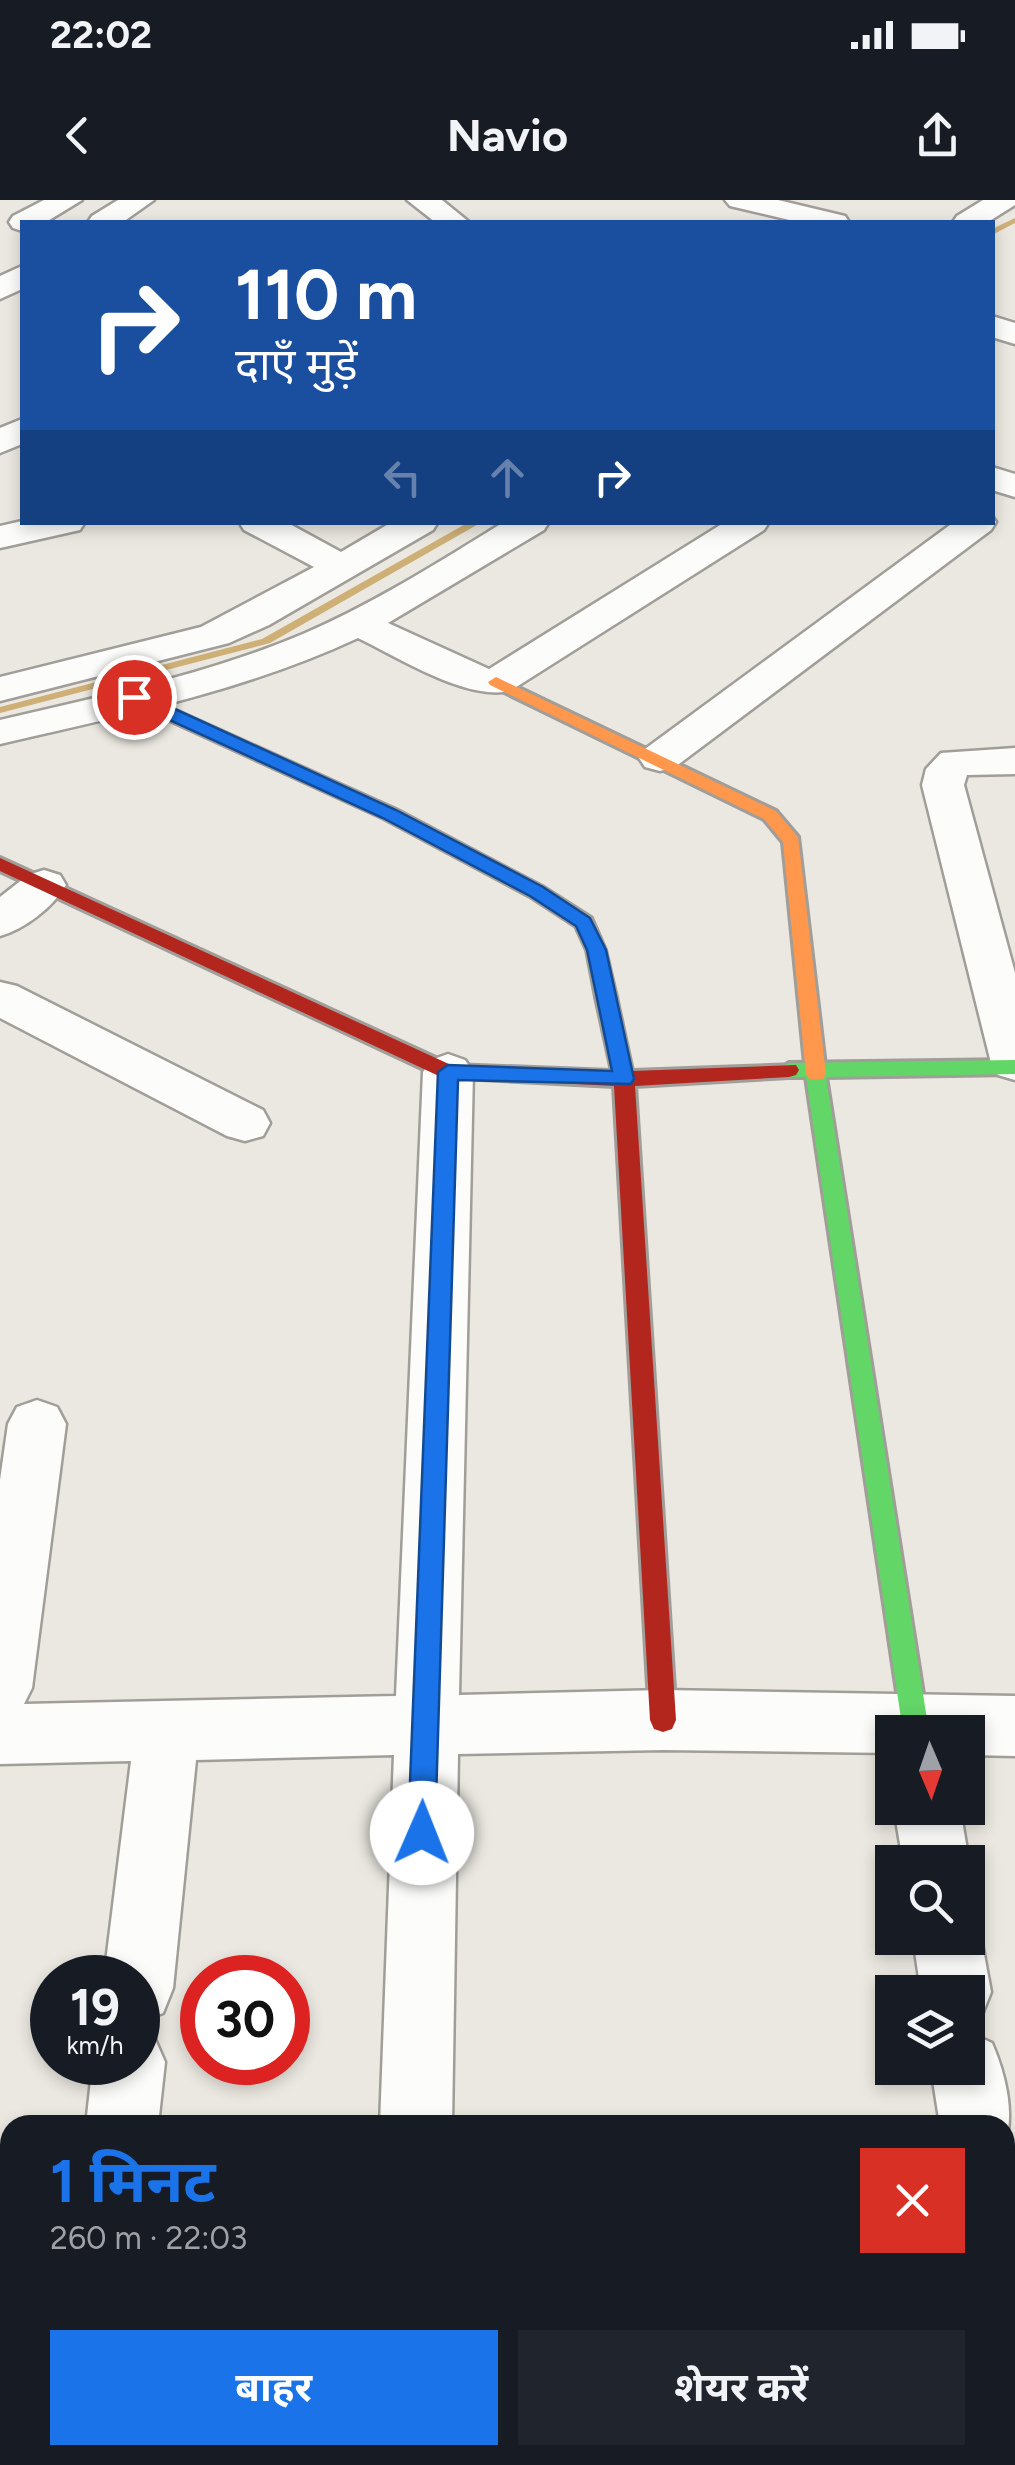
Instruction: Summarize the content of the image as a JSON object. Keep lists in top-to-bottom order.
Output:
{
  "north": "bottom",
  "page": {
    "status": "22:02",
    "header": "Navio",
    "turn": ["110 m", "दाएँ मुड़ें"],
    "speed": "19 km/h",
    "limit": "30",
    "heading": ["1 मिनट", "260 m · 22:03"],
    "buttons": ["बाहर", "शेयर करें"]
  }
}
